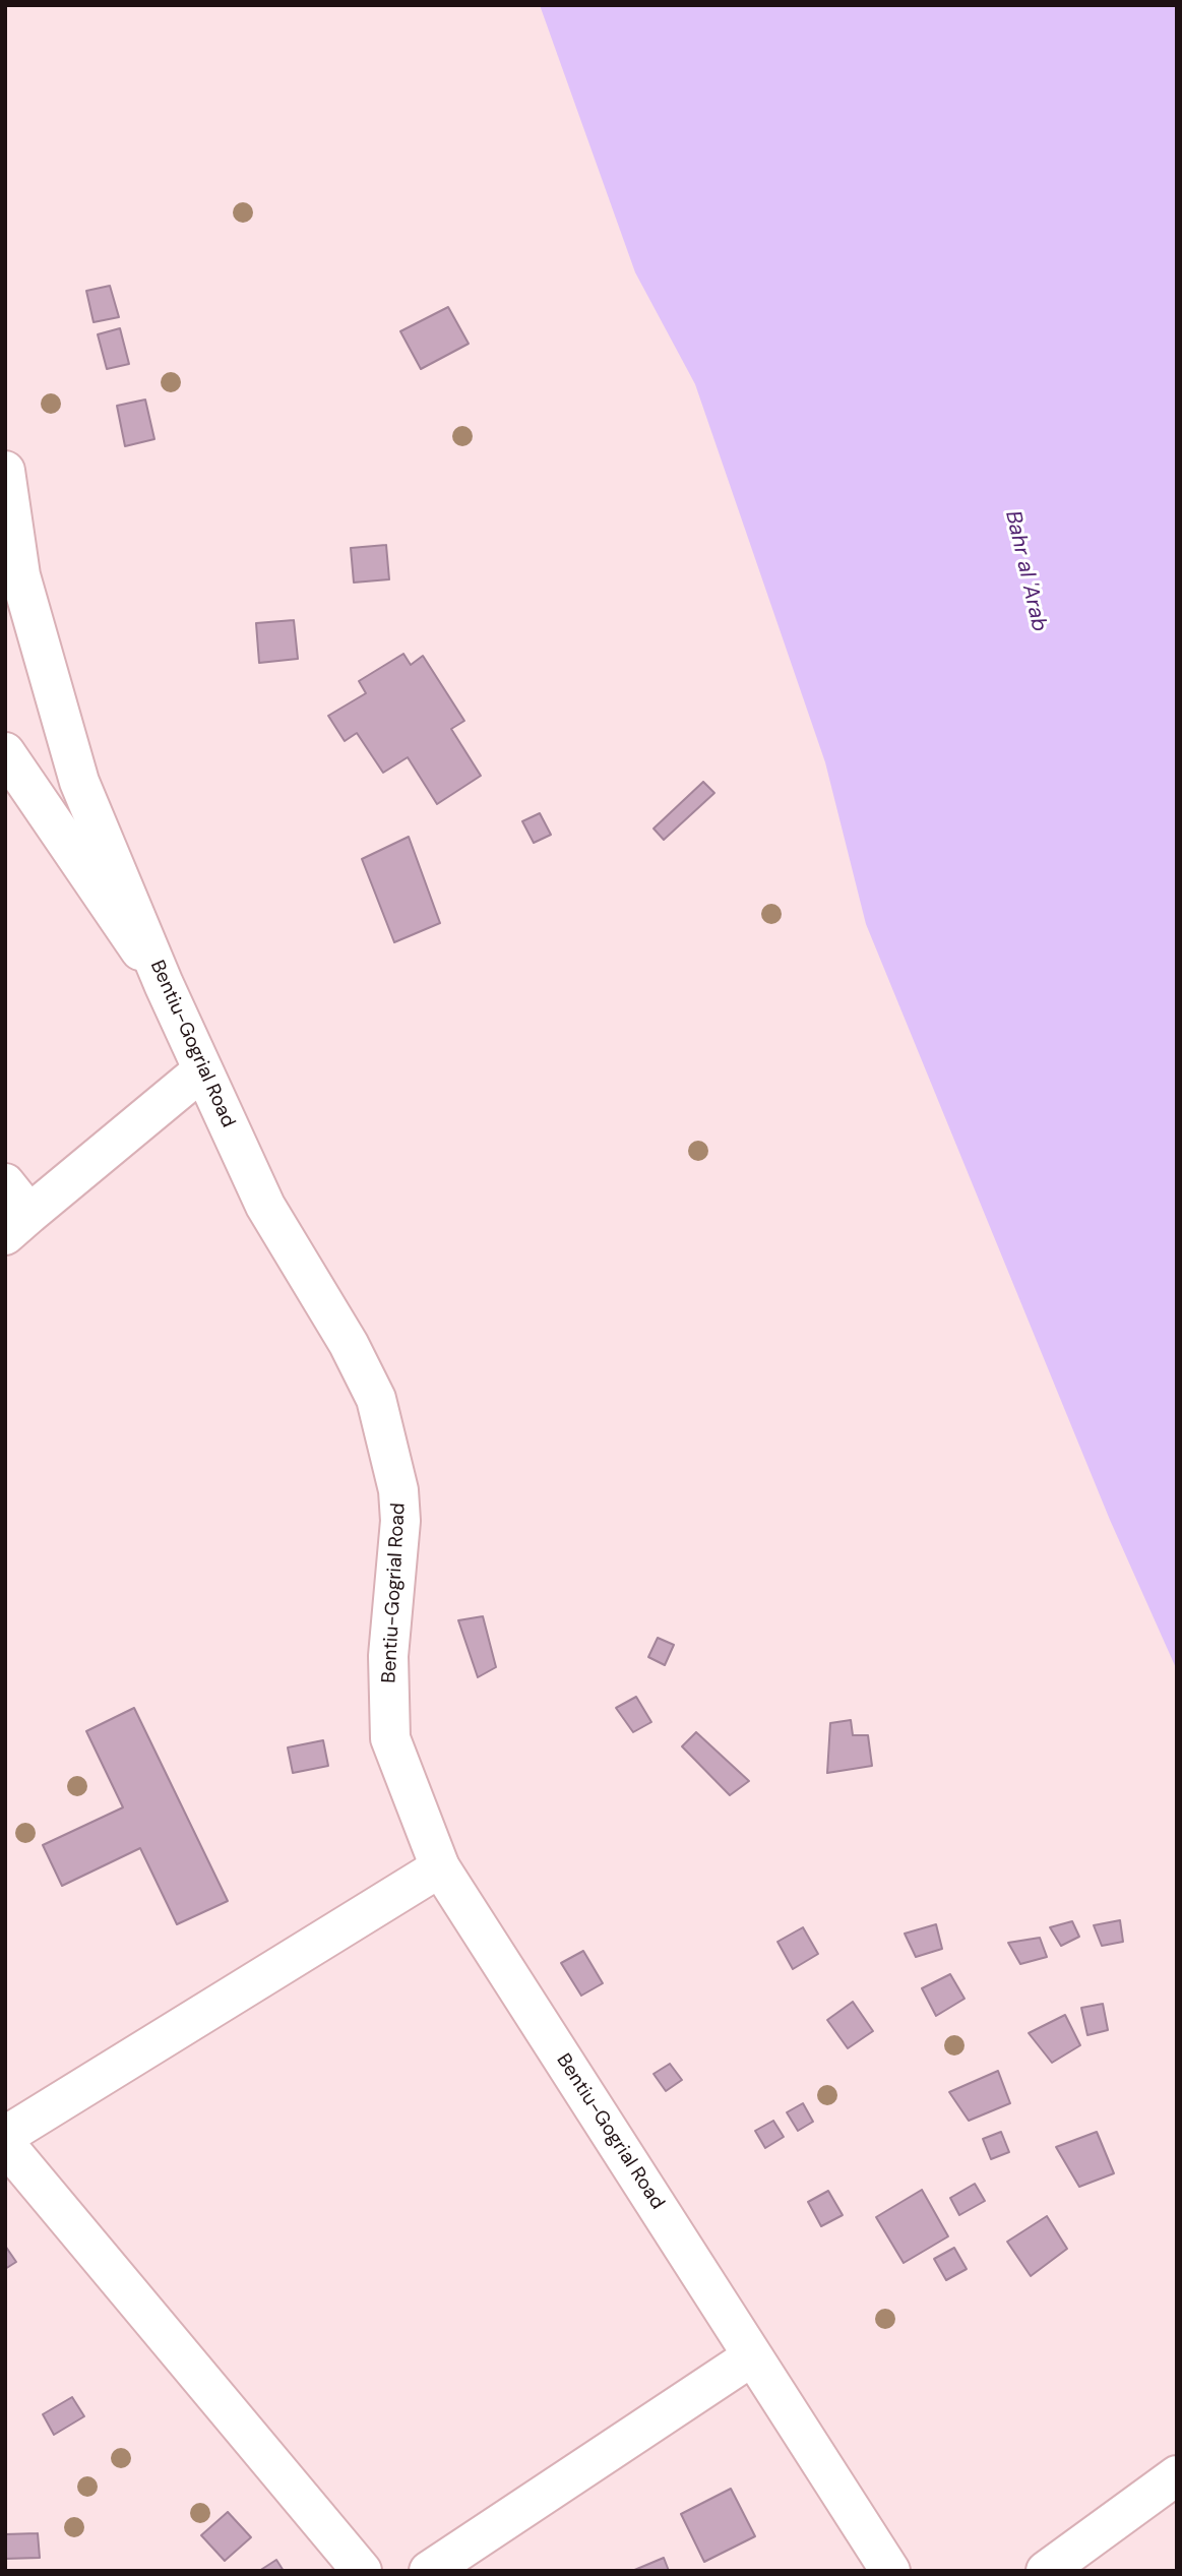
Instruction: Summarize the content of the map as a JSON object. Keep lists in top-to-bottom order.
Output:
{
  "streets": {
    "main road": ["Bentiu-Gogrial Road"]
  },
  "water": ["Bahr al 'Arab"]
}
